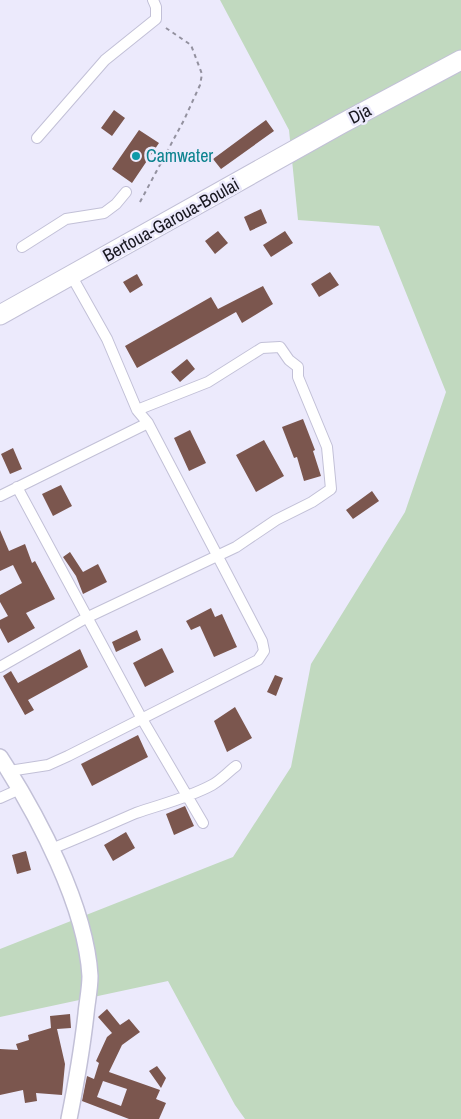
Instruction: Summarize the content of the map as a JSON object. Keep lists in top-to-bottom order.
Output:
{
  "streets": {
    "highway": ["Dja", "Bertoua-Garoua-Boulai"]
  },
  "crossings": [
    ["Dja", "Bertoua-Garoua-Boulai"]
  ],
  "places": ["Camwater"]
}
